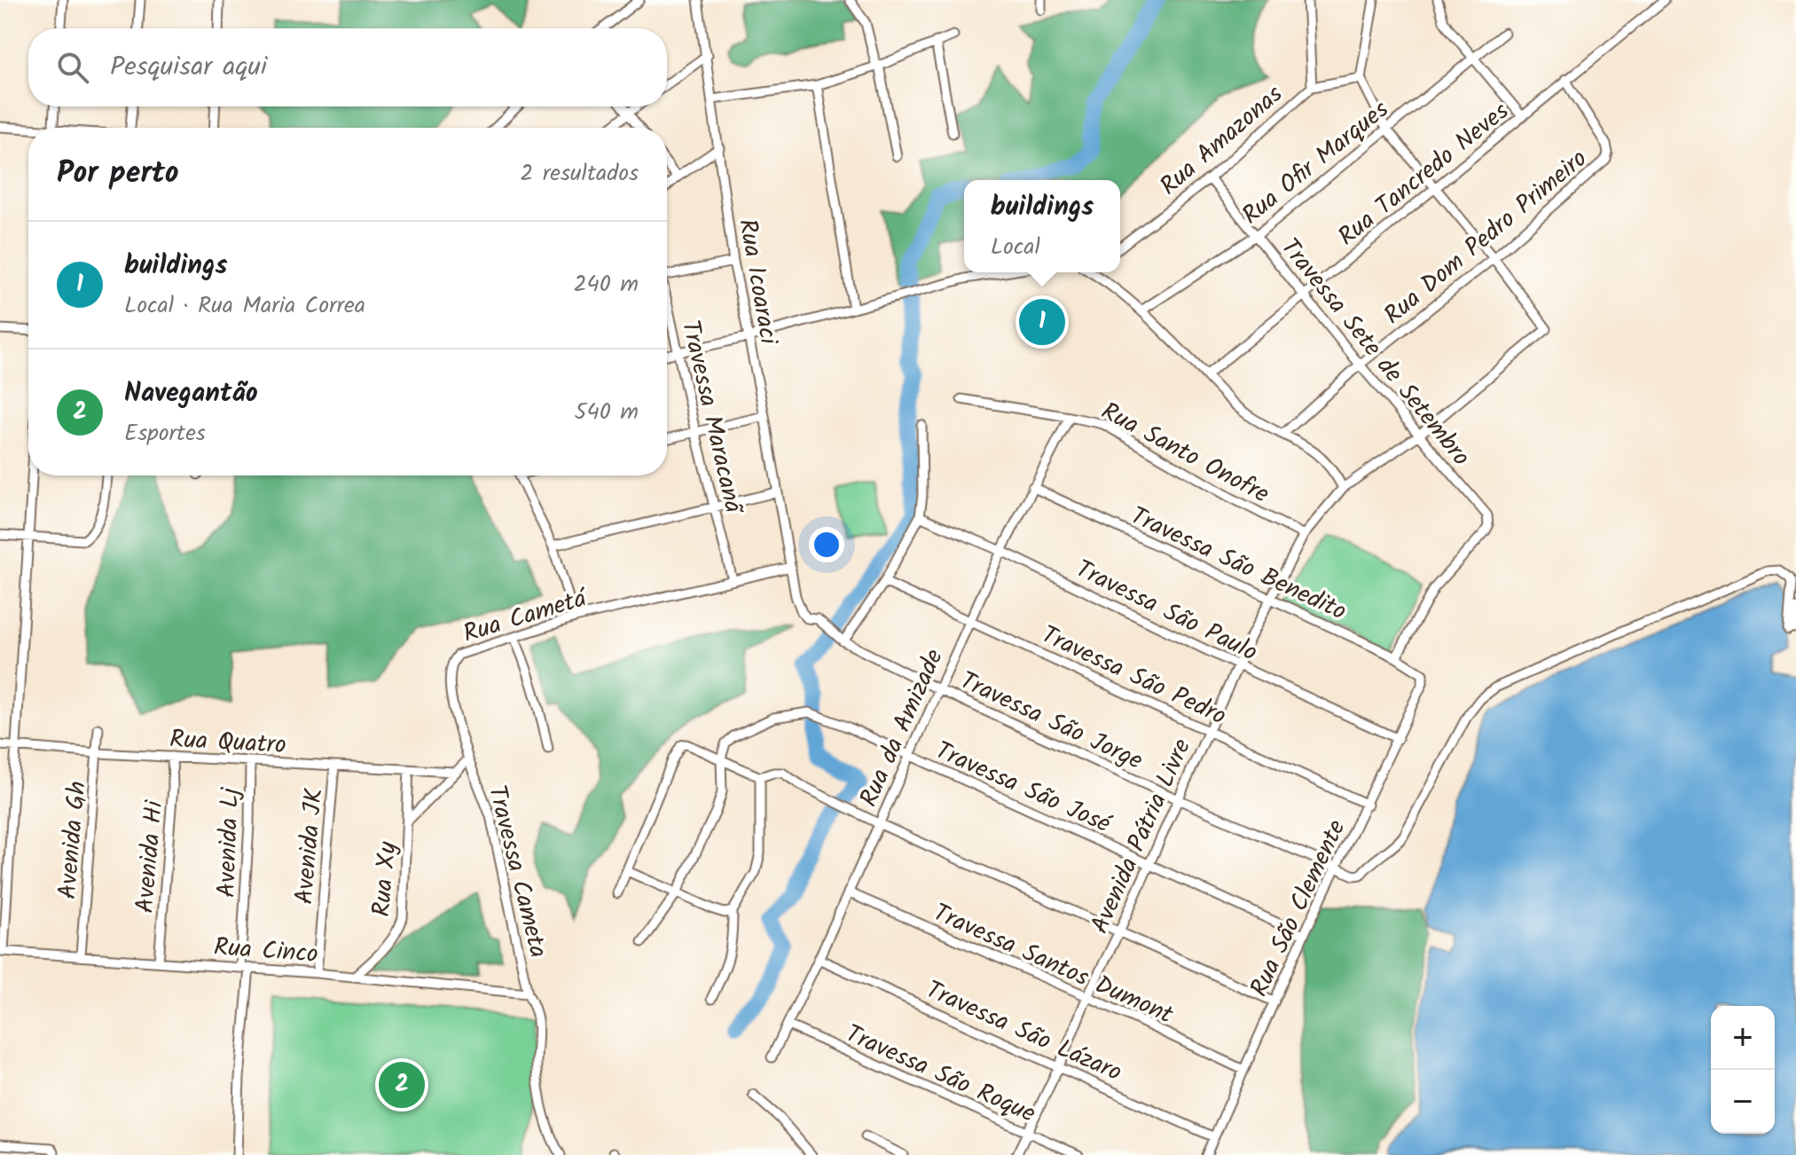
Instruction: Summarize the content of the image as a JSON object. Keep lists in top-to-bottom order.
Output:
{
  "streets": {
    "street": [
      "Rua Amazonas",
      "Rua Ofir Marques",
      "Rua Tancredo Neves",
      "Rua Dom Pedro Primeiro",
      "Rua Icoaraci",
      "Travessa Sete de Setembro",
      "Travessa Maracanã",
      "Rua Santo Onofre",
      "Travessa São Benedito",
      "Travessa São Paulo",
      "Rua Cametá",
      "Travessa São Pedro",
      "Travessa São Jorge",
      "Rua da Amizade",
      "Rua Quatro",
      "Travessa São José",
      "Avenida Pátria Livre",
      "Avenida Gh",
      "Avenida Lj",
      "Avenida JK",
      "Avenida Hi",
      "Travessa Cameta",
      "Rua Xy",
      "Rua São Clemente",
      "Rua Cinco",
      "Travessa Santos Dumont",
      "Travessa São Lázaro",
      "Travessa São Roque"
    ]
  },
  "crossings": [
    ["Rua Amazonas", "Travessa Sete de Setembro"],
    ["Rua Ofir Marques", "Travessa Sete de Setembro"],
    ["Rua Tancredo Neves", "Rua Dom Pedro Primeiro"],
    ["Rua Tancredo Neves", "Travessa Sete de Setembro"],
    ["Rua Dom Pedro Primeiro", "Travessa Sete de Setembro"],
    ["Rua Dom Pedro Primeiro", "Avenida Pátria Livre"],
    ["Rua Icoaraci", "Rua Cametá"],
    ["Rua Icoaraci", "Travessa São Jorge"],
    ["Travessa Sete de Setembro", "Travessa São Benedito"],
    ["Travessa Sete de Setembro", "Avenida Pátria Livre"],
    ["Travessa Maracanã", "Rua Cametá"],
    ["Rua Santo Onofre", "Rua da Amizade"],
    ["Rua Santo Onofre", "Avenida Pátria Livre"],
    ["Travessa São Benedito", "Rua da Amizade"],
    ["Travessa São Benedito", "Avenida Pátria Livre"],
    ["Travessa São Benedito", "Rua São Clemente"],
    ["Travessa São Paulo", "Rua da Amizade"],
    ["Travessa São Paulo", "Avenida Pátria Livre"],
    ["Travessa São Paulo", "Rua São Clemente"],
    ["Rua Cametá", "Travessa São Jorge"],
    ["Rua Cametá", "Travessa Cameta"],
    ["Travessa São Pedro", "Rua da Amizade"],
    ["Travessa São Pedro", "Avenida Pátria Livre"],
    ["Travessa São Pedro", "Rua São Clemente"],
    ["Travessa São Jorge", "Rua da Amizade"],
    ["Travessa São Jorge", "Avenida Pátria Livre"],
    ["Travessa São Jorge", "Rua São Clemente"],
    ["Rua da Amizade", "Travessa São José"],
    ["Rua da Amizade", "Travessa Santos Dumont"],
    ["Rua da Amizade", "Travessa São Lázaro"],
    ["Rua da Amizade", "Travessa São Roque"],
    ["Rua Quatro", "Avenida Gh"],
    ["Rua Quatro", "Avenida Lj"],
    ["Rua Quatro", "Avenida JK"],
    ["Rua Quatro", "Avenida Hi"],
    ["Rua Quatro", "Rua Xy"],
    ["Travessa São José", "Avenida Pátria Livre"],
    ["Travessa São José", "Rua São Clemente"],
    ["Avenida Pátria Livre", "Travessa Santos Dumont"],
    ["Avenida Pátria Livre", "Travessa São Lázaro"],
    ["Avenida Pátria Livre", "Travessa São Roque"],
    ["Avenida Gh", "Rua Cinco"],
    ["Avenida Lj", "Rua Cinco"],
    ["Avenida JK", "Rua Cinco"],
    ["Avenida Hi", "Rua Cinco"],
    ["Travessa Cameta", "Rua Cinco"],
    ["Rua Xy", "Rua Cinco"],
    ["Rua São Clemente", "Travessa Santos Dumont"],
    ["Rua São Clemente", "Travessa São Lázaro"]
  ],
  "page": {
    "search": "Pesquisar aqui",
    "heading": ["Por perto", "2 resultados"],
    "popup": ["buildings", "Local"],
    "list": [
      {
        "mark": "1",
        "name": "buildings",
        "note": "Local · Rua Maria Correa",
        "value": "240 m"
      },
      {
        "mark": "2",
        "name": "Navegantão",
        "note": "Esportes",
        "value": "540 m"
      }
    ],
    "pins": ["1", "2"],
    "map_buttons": ["+", "−"]
  }
}
